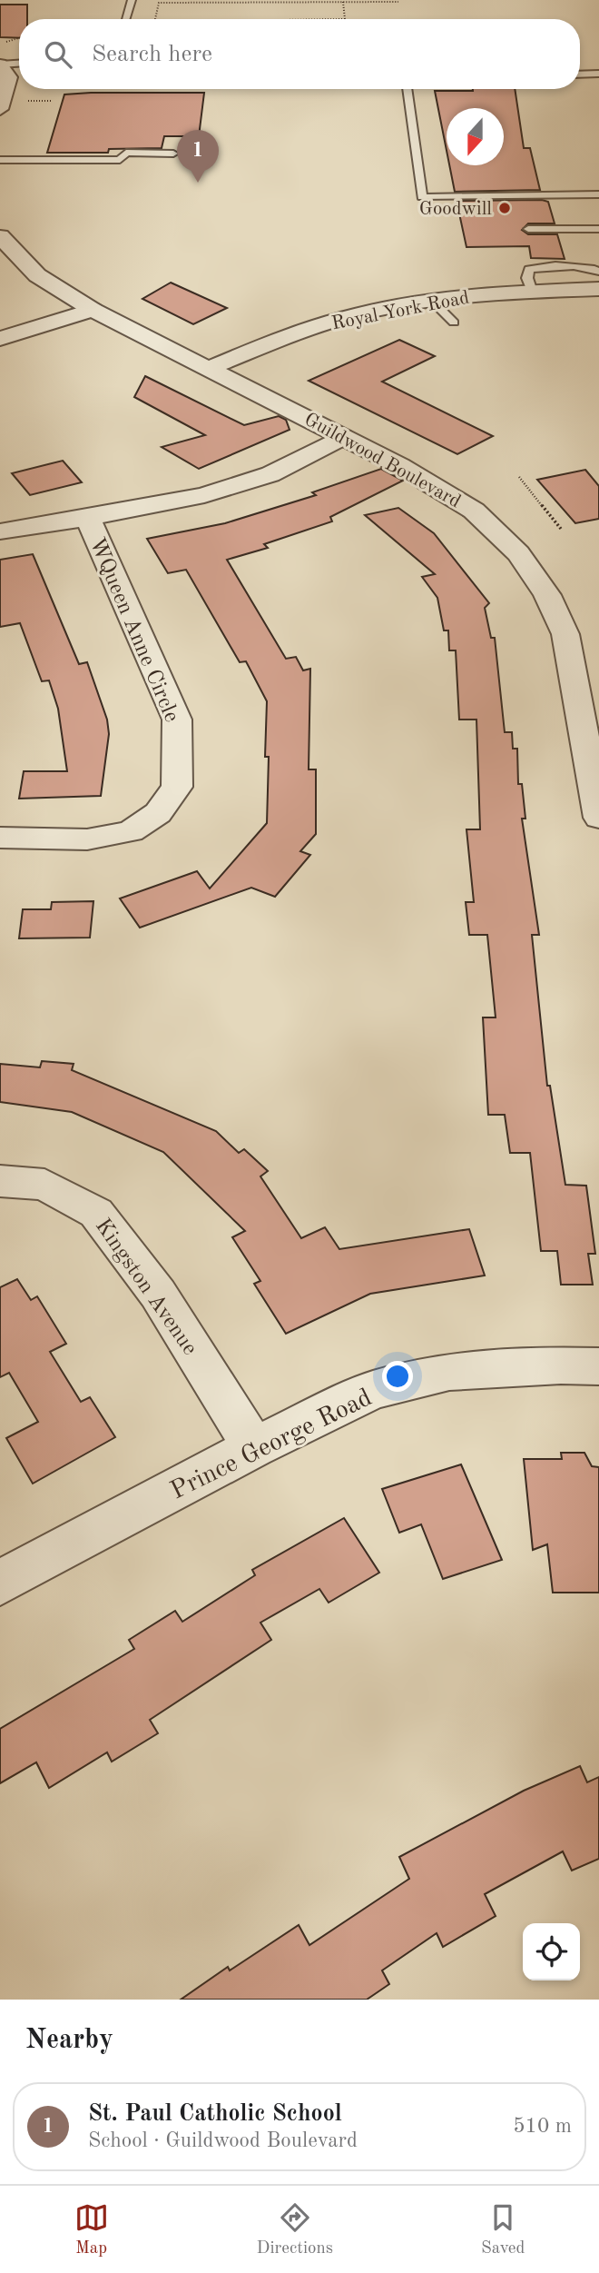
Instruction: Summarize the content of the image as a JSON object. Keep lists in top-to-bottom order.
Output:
{
  "streets": {
    "street": [
      "Royal York Road",
      "Guildwood Boulevard",
      "WQueen Anne Circle",
      "Kingston Avenue",
      "Prince George Road"
    ]
  },
  "crossings": [
    ["Royal York Road", "Guildwood Boulevard"],
    ["Kingston Avenue", "Prince George Road"]
  ],
  "places": ["Goodwill"],
  "north": "bottom",
  "page": {
    "search": "Search here",
    "pins": "1",
    "heading": "Nearby",
    "list": [
      {
        "mark": "1",
        "name": "St. Paul Catholic School",
        "note": "School · Guildwood Boulevard",
        "value": "510 m"
      }
    ],
    "nav": ["Map", "Directions", "Saved"]
  }
}
